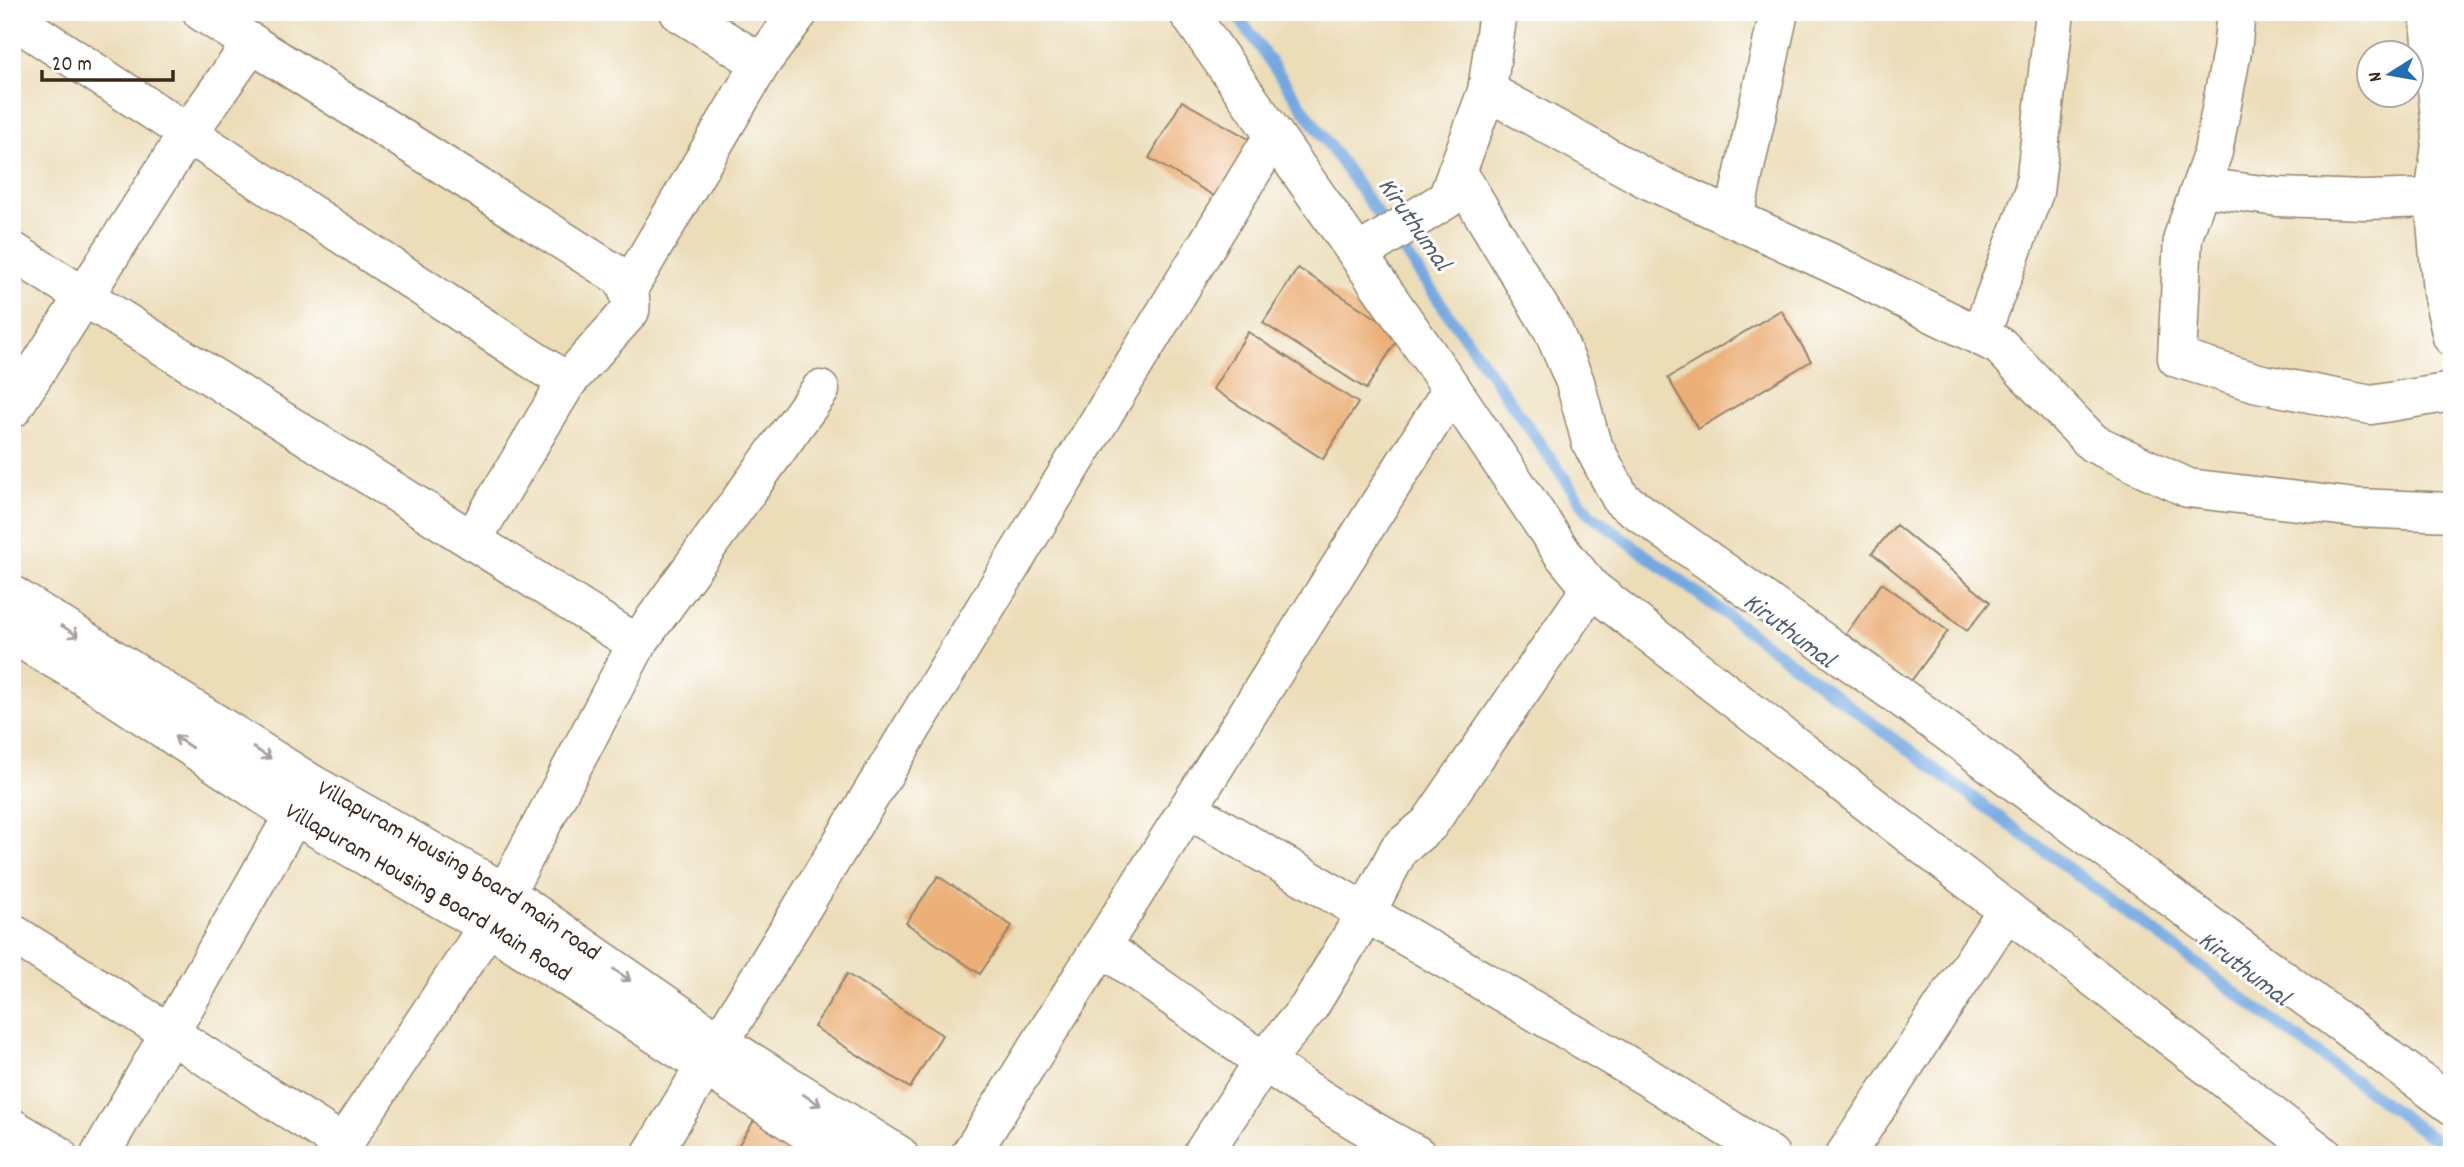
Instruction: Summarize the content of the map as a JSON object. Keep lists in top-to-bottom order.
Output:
{
  "streets": {
    "street": ["Villapuram Housing board main road", "Villapuram Housing Board Main Road"]
  },
  "crossings": [
    ["Villapuram Housing board main road", "Villapuram Housing Board Main Road"]
  ],
  "water": ["Kiruthumal"],
  "scale_bar": "20 m",
  "north": "left"
}
